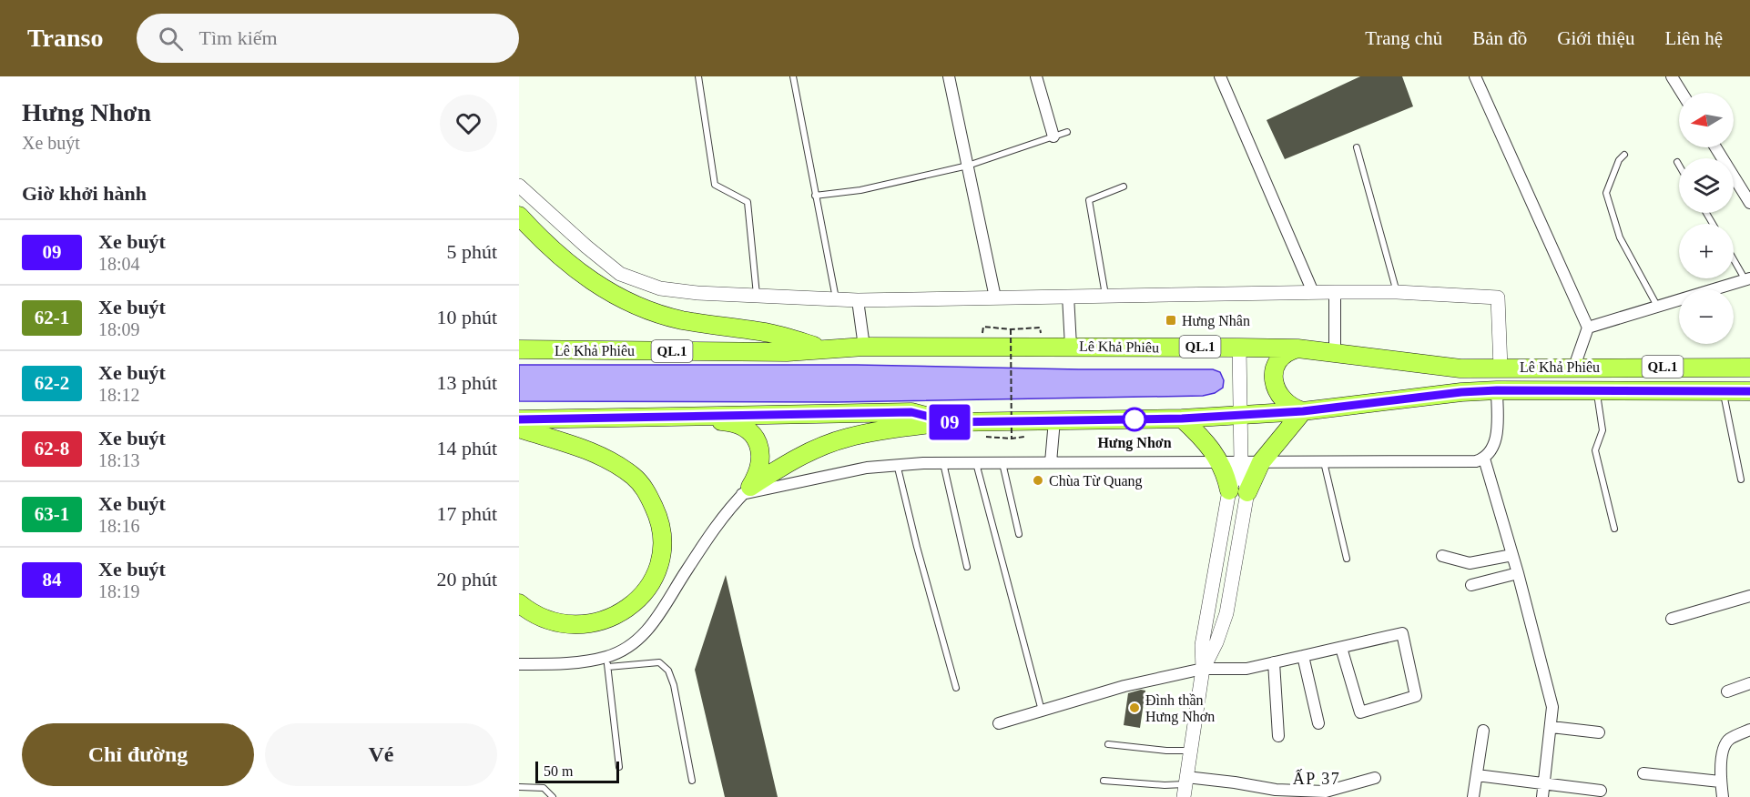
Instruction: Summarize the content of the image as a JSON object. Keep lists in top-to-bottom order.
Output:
{
  "streets": {
    "highway": ["Lê Khả Phiêu", "QL.1"]
  },
  "districts": ["ẤP 37"],
  "places": {
    "transit": ["Hưng Nhân"],
    "other": ["Hưng Nhơn", "Chùa Từ Quang", "Đình thần Hưng Nhơn"]
  },
  "lines": ["bus line 09"],
  "scale_bar": "50 m",
  "north": "left",
  "page": {
    "header": "Transo",
    "search": "Tìm kiếm",
    "nav": [
      "Trang chủ",
      "Bản đồ",
      "Giới thiệu",
      "Liên hệ"
    ],
    "heading": [
      ["Hưng Nhơn", "Xe buýt"],
      "Giờ khởi hành"
    ],
    "on_map": "09",
    "map_buttons": ["+", "−"],
    "list": [
      {
        "mark": "09",
        "name": "Xe buýt",
        "note": "18:04",
        "value": "5 phút"
      },
      {
        "mark": "62-1",
        "name": "Xe buýt",
        "note": "18:09",
        "value": "10 phút"
      },
      {
        "mark": "62-2",
        "name": "Xe buýt",
        "note": "18:12",
        "value": "13 phút"
      },
      {
        "mark": "62-8",
        "name": "Xe buýt",
        "note": "18:13",
        "value": "14 phút"
      },
      {
        "mark": "63-1",
        "name": "Xe buýt",
        "note": "18:16",
        "value": "17 phút"
      },
      {
        "mark": "84",
        "name": "Xe buýt",
        "note": "18:19",
        "value": "20 phút"
      }
    ],
    "buttons": ["Chỉ đường", "Vé"],
    "scale": "50 m"
  }
}
